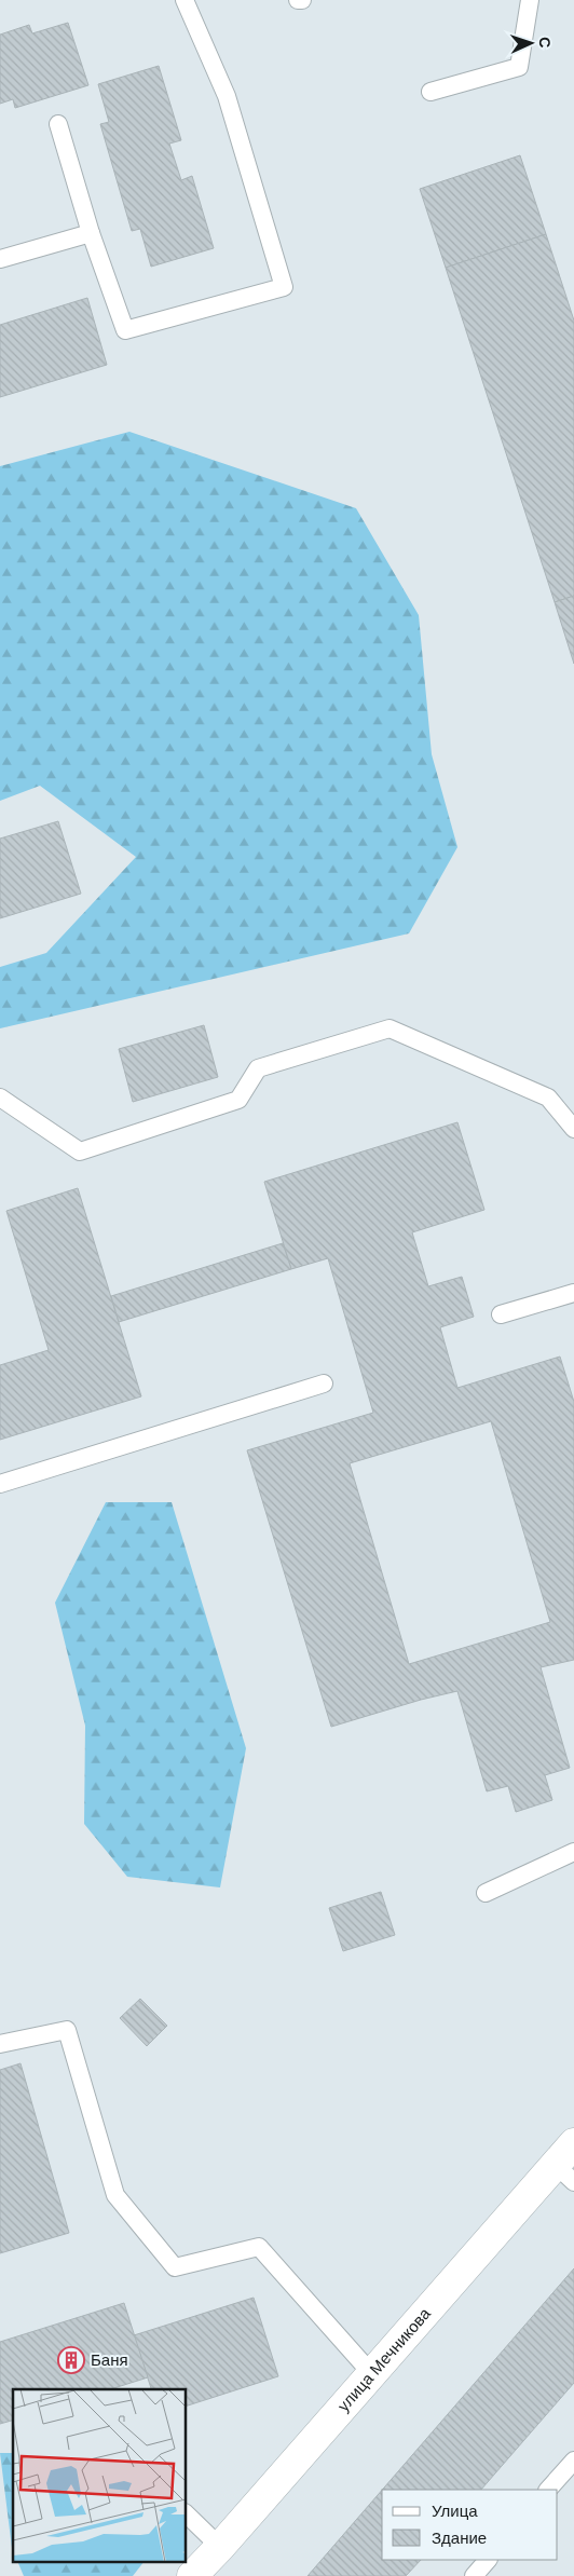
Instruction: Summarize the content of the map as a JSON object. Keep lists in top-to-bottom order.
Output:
{
  "streets": {
    "street": ["улица Мечникова"]
  },
  "places": {
    "building": ["Баня"]
  },
  "legend": ["Улица", "Здание"],
  "north": "right"
}
